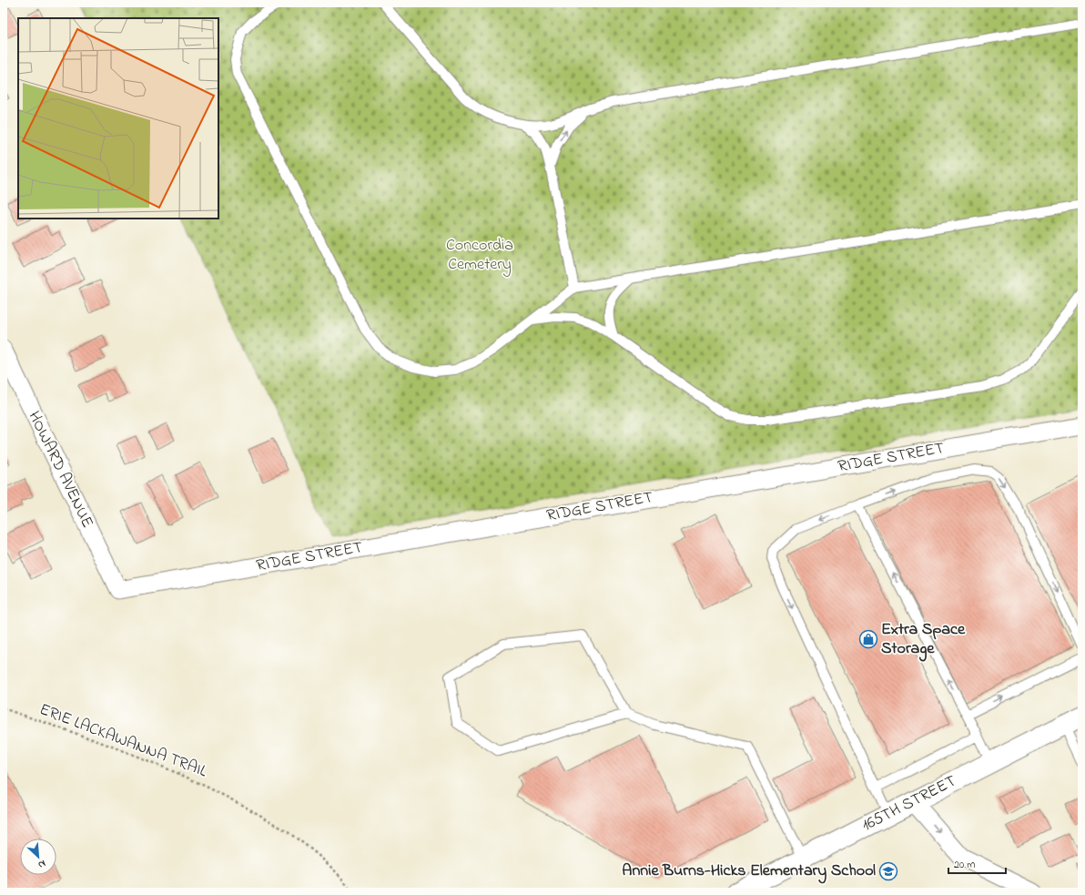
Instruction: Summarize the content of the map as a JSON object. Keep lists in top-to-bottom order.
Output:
{
  "streets": {
    "main road": ["165TH STREET"],
    "street": ["RIDGE STREET", "HOWARD AVENUE"],
    "path": ["ERIE LACKAWANNA TRAIL"]
  },
  "crossings": [
    ["RIDGE STREET", "HOWARD AVENUE"]
  ],
  "parks": ["Concordia Cemetery"],
  "places": {
    "shop": ["Extra Space Storage"],
    "school or university": ["Annie Burns-Hicks Elementary School"]
  },
  "scale_bar": "20 m",
  "north": "bottom right"
}
